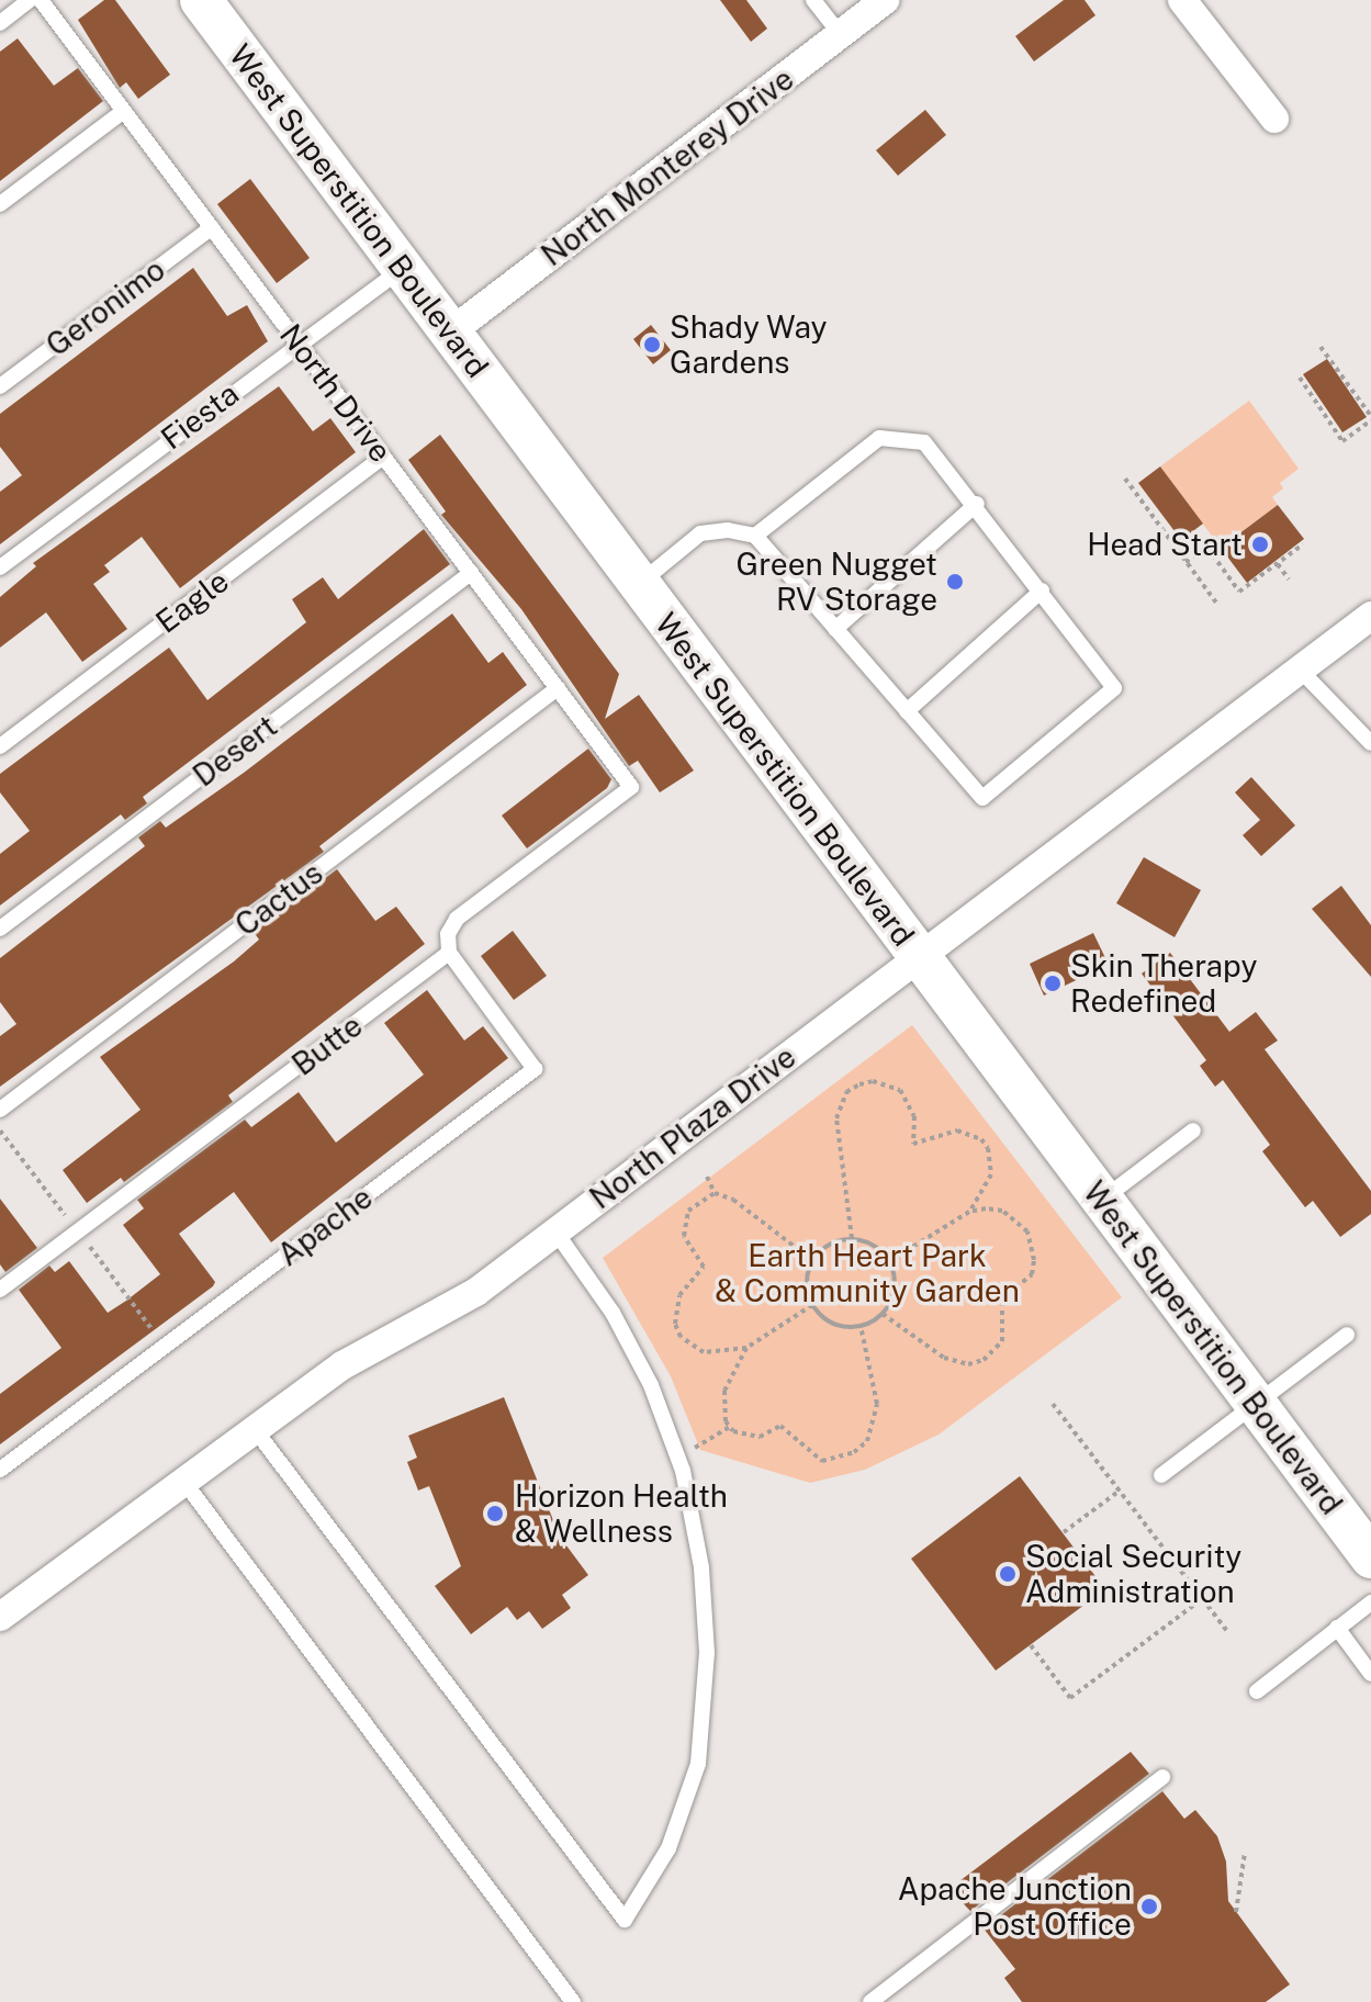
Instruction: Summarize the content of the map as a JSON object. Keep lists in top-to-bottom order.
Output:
{
  "streets": {
    "main road": ["West Superstition Boulevard"],
    "street": ["North Monterey Drive", "North Plaza Drive"],
    "lane": [
      "Geronimo",
      "North Drive",
      "Fiesta",
      "Eagle",
      "Desert",
      "Cactus",
      "Butte",
      "Apache"
    ]
  },
  "crossings": [
    ["North Monterey Drive", "West Superstition Boulevard"],
    ["West Superstition Boulevard", "Fiesta"],
    ["West Superstition Boulevard", "North Plaza Drive"],
    ["Geronimo", "North Drive"],
    ["North Drive", "Fiesta"],
    ["North Drive", "Eagle"],
    ["North Drive", "Desert"],
    ["North Drive", "Cactus"],
    ["North Drive", "Butte"],
    ["North Drive", "Apache"],
    ["Butte", "Apache"]
  ],
  "parks": ["Earth Heart Park & Community Garden"],
  "places": [
    "Shady Way Gardens",
    "Head Start",
    "Green Nugget RV Storage",
    "Skin Therapy Redefined",
    "Horizon Health & Wellness",
    "Social Security Administration",
    "Apache Junction Post Office"
  ]
}
